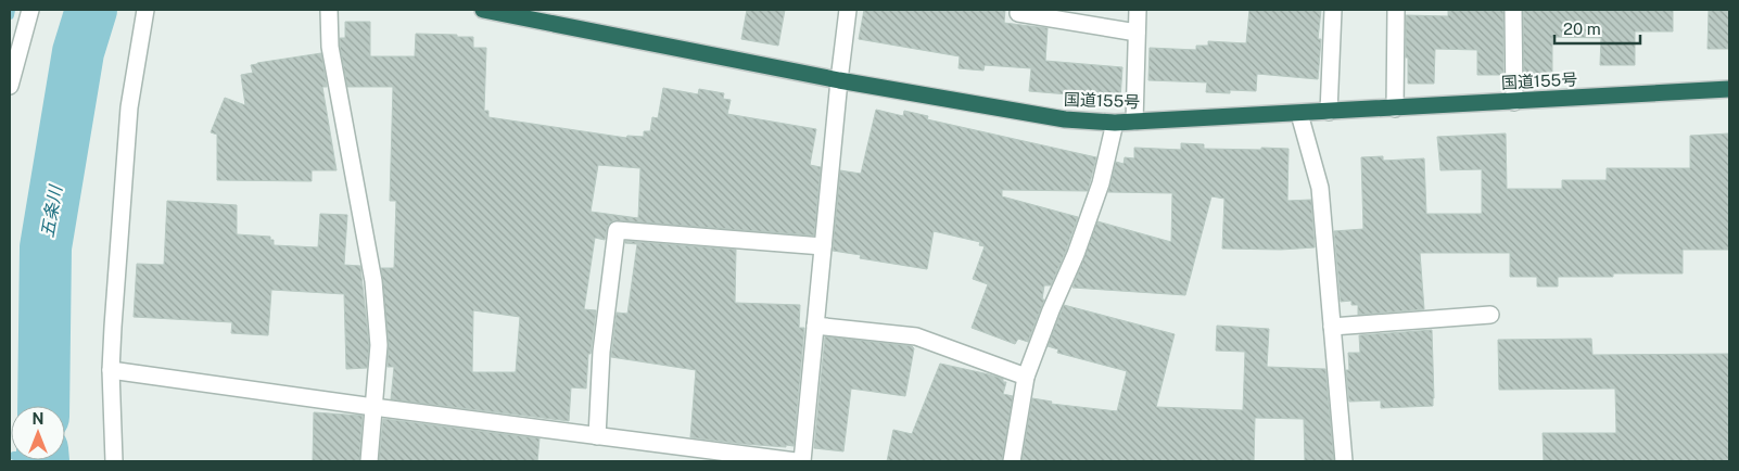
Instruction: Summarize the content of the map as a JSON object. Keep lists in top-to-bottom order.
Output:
{
  "streets": {
    "highway": ["国道155号"]
  },
  "water": ["五条川"],
  "scale_bar": "20 m",
  "north": "top"
}
